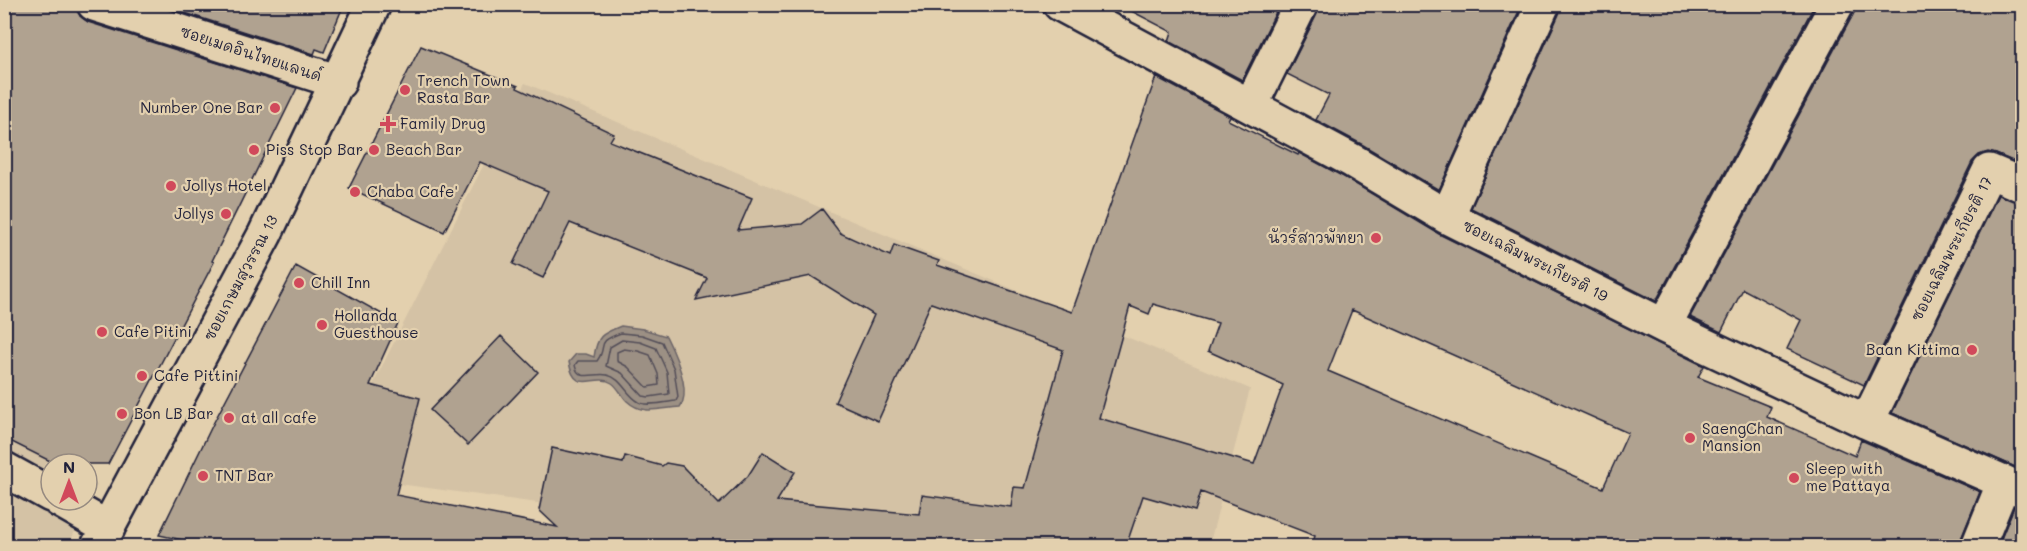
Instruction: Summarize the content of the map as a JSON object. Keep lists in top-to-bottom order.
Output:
{
  "streets": {
    "street": [
      "ซอยเมดอินไทยแลนด์",
      "ซอยเฉลิมพระเกียรติ 17",
      "ซอยเฉลิมพระเกียรติ 19",
      "ซอยเกษมสุวรรณ 13"
    ]
  },
  "crossings": [
    ["ซอยเมดอินไทยแลนด์", "ซอยเกษมสุวรรณ 13"],
    ["ซอยเฉลิมพระเกียรติ 17", "ซอยเฉลิมพระเกียรติ 19"]
  ],
  "places": {
    "other": [
      "Trench Town Rasta Bar",
      "Number One Bar",
      "Piss Stop Bar",
      "Beach Bar",
      "Jollys Hotel",
      "Chaba Cafe'",
      "Jollys",
      "นัวร์สาวพัทยา",
      "Chill Inn",
      "Hollanda Guesthouse",
      "Cafe Pitini",
      "Baan Kittima",
      "Cafe Pittini",
      "Bon LB Bar",
      "at all cafe",
      "SaengChan Mansion",
      "TNT Bar",
      "Sleep with me Pattaya"
    ],
    "health": ["Family Drug"]
  },
  "north": "top"
}
